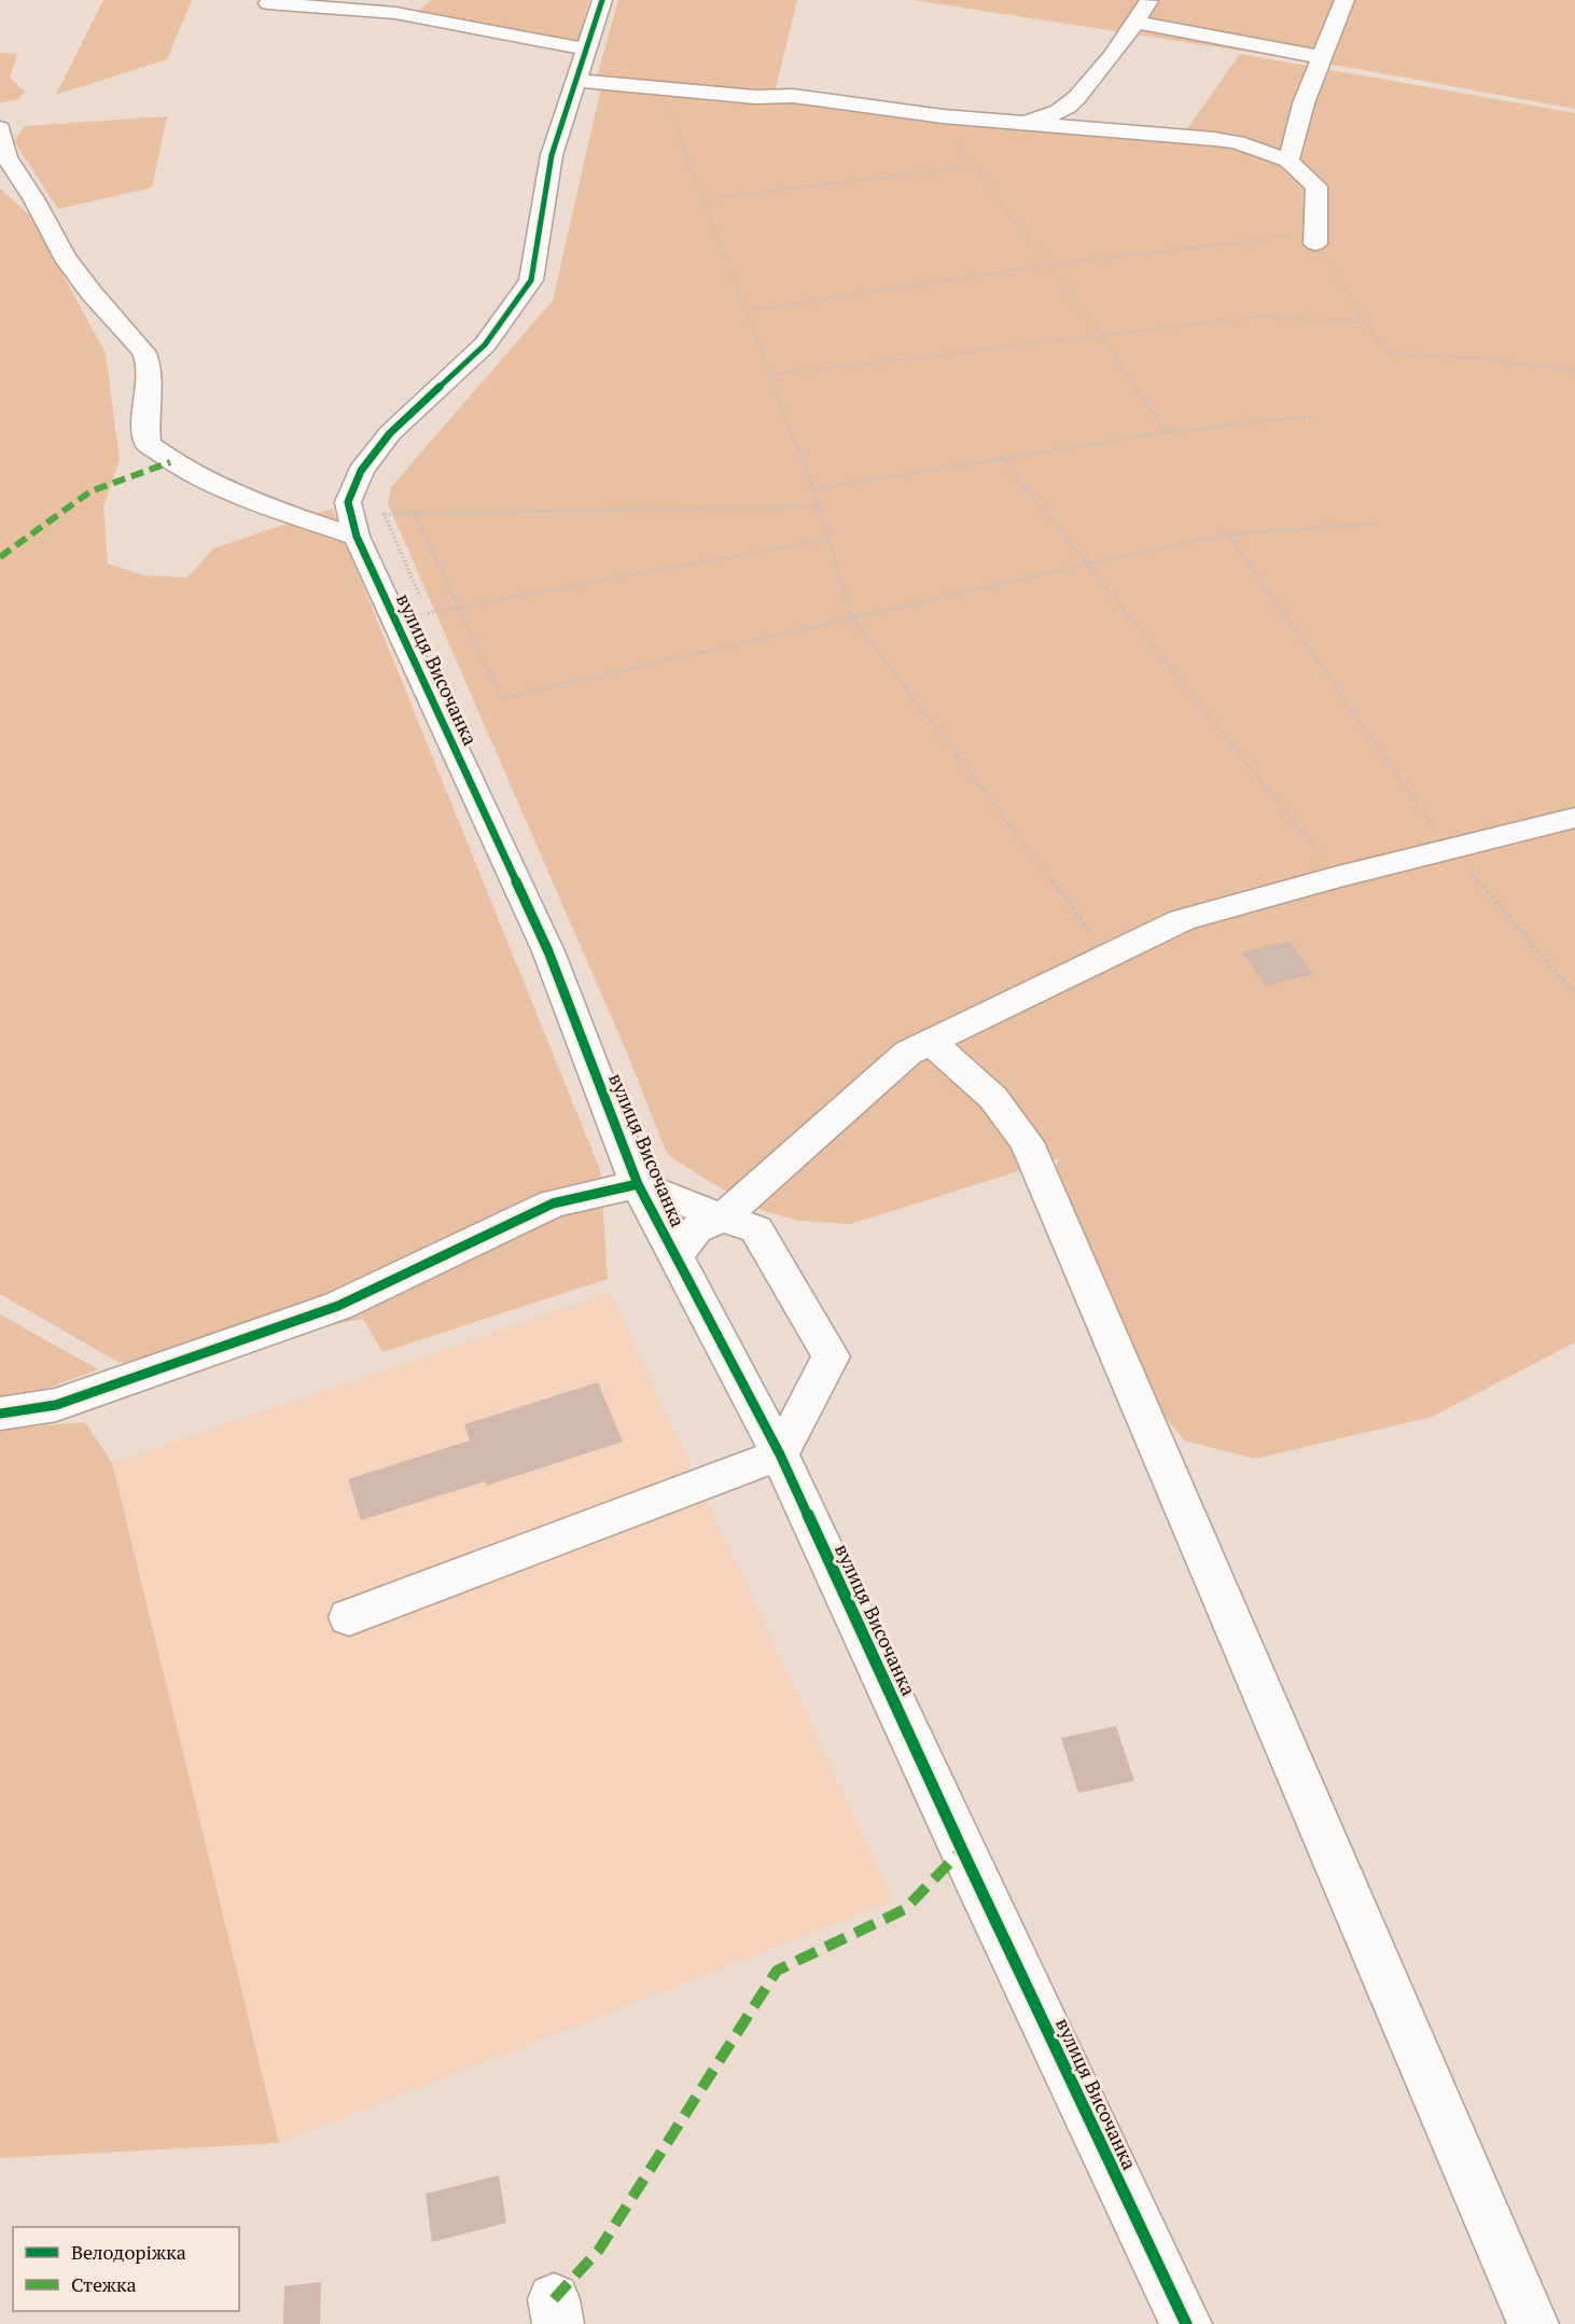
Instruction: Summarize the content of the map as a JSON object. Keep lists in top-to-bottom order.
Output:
{
  "streets": {
    "street": ["вулиця Височанка"]
  },
  "legend": ["Велодоріжка", "Стежка"]
}
